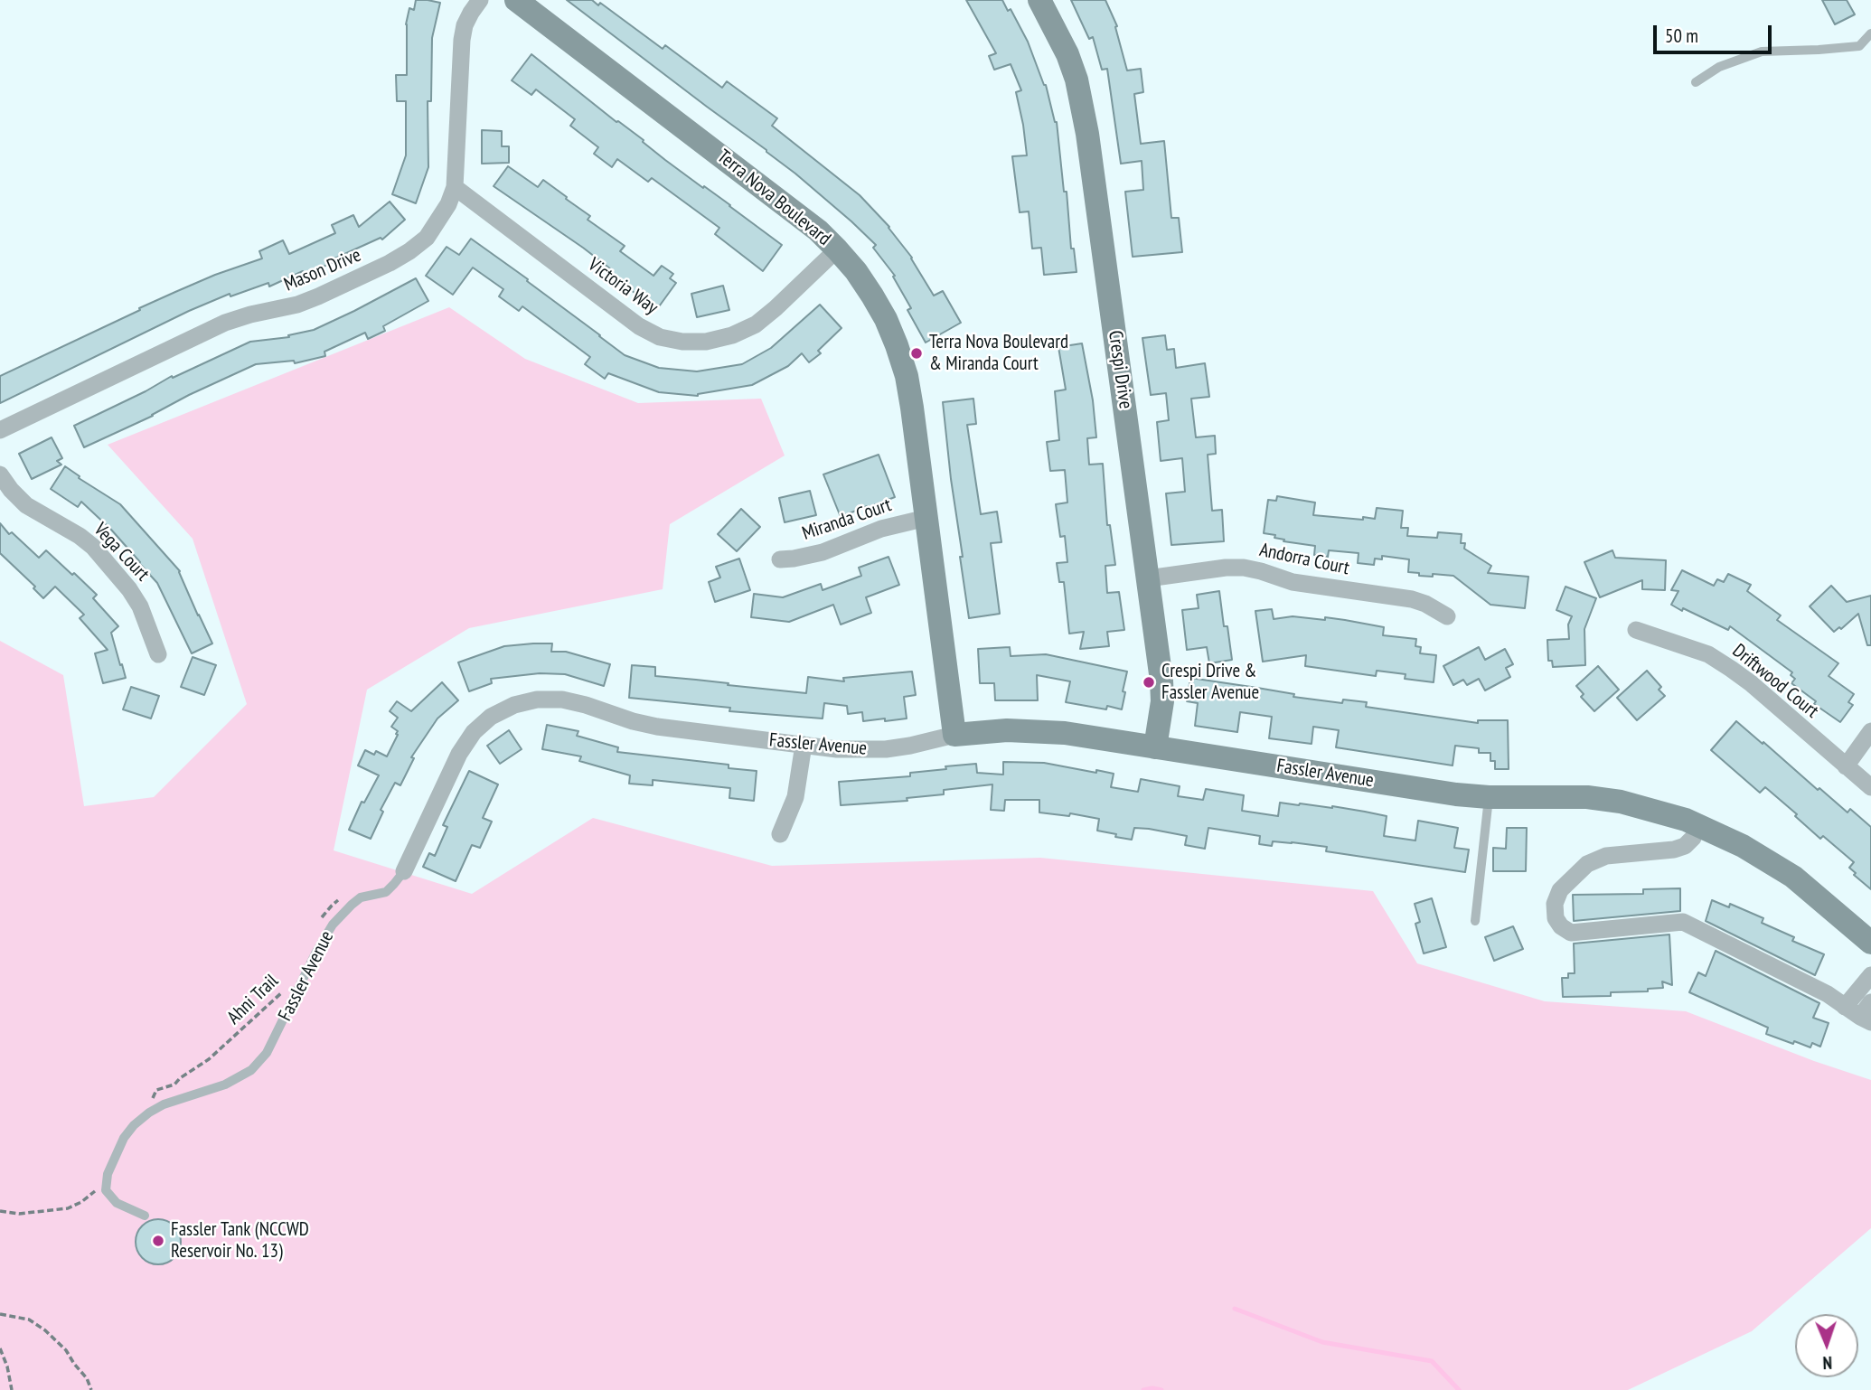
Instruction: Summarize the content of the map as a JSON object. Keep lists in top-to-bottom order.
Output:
{
  "streets": {
    "street": [
      "Terra Nova Boulevard",
      "Mason Drive",
      "Victoria Way",
      "Crespi Drive",
      "Miranda Court",
      "Vega Court",
      "Andorra Court",
      "Driftwood Court",
      "Fassler Avenue"
    ],
    "path": ["Ahni Trail"]
  },
  "crossings": [
    ["Terra Nova Boulevard", "Victoria Way"],
    ["Terra Nova Boulevard", "Miranda Court"],
    ["Terra Nova Boulevard", "Fassler Avenue"],
    ["Mason Drive", "Victoria Way"],
    ["Crespi Drive", "Andorra Court"],
    ["Crespi Drive", "Fassler Avenue"],
    ["Fassler Avenue", "Ahni Trail"]
  ],
  "places": ["Terra Nova Boulevard & Miranda Court", "Crespi Drive & Fassler Avenue", "Fassler Tank (NCCWD Reservoir No. 13)"],
  "scale_bar": "50 m",
  "north": "bottom"
}
